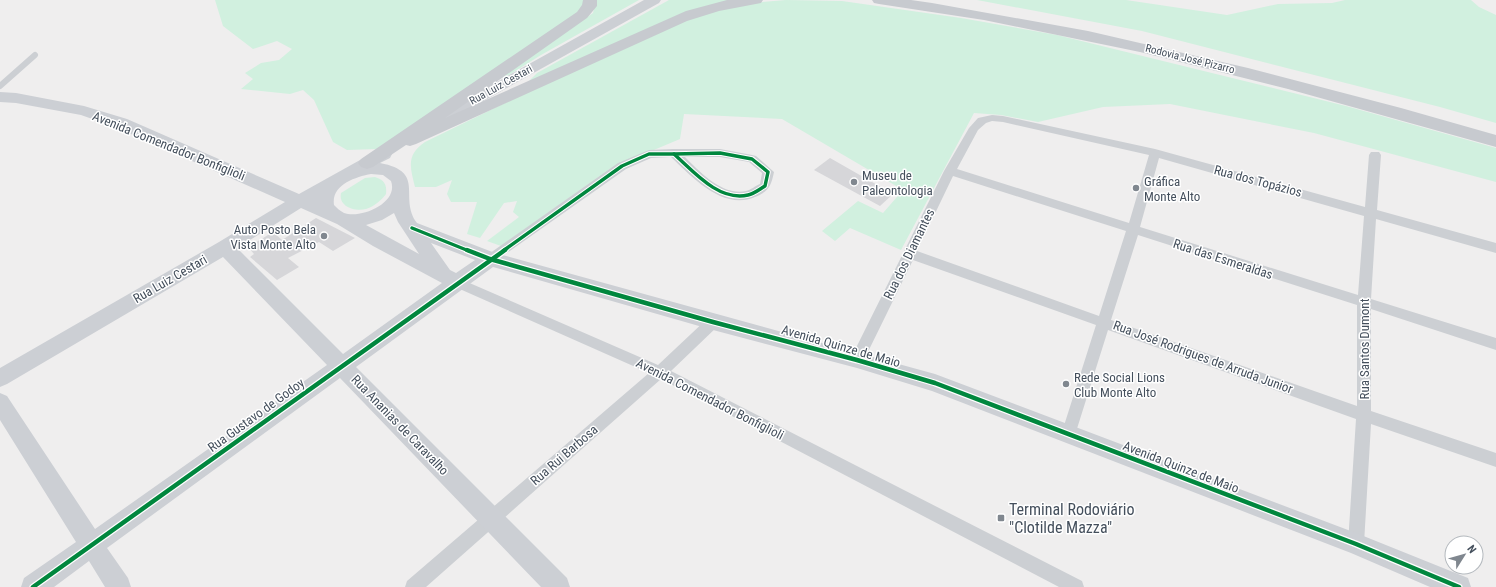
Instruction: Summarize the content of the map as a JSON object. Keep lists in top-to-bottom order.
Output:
{
  "streets": {
    "main road": ["Rodovia José Pizarro"],
    "street": [
      "Rua Luiz Cestari",
      "Avenida Comendador Bonfiglioli",
      "Rua dos Topázios",
      "Rua dos Diamantes",
      "Rua das Esmeraldas",
      "Avenida Quinze de Maio",
      "Rua Santos Dumont",
      "Rua José Rodrigues de Arruda Junior",
      "Rua Gustavo de Godoy",
      "Rua Ananias de Caravalho",
      "Rua Rui Barbosa"
    ]
  },
  "crossings": [
    ["Rua Luiz Cestari", "Avenida Comendador Bonfiglioli"],
    ["Rua Luiz Cestari", "Rua Ananias de Caravalho"],
    ["Avenida Comendador Bonfiglioli", "Rua Gustavo de Godoy"],
    ["Avenida Comendador Bonfiglioli", "Rua Rui Barbosa"],
    ["Rua dos Topázios", "Rua dos Diamantes"],
    ["Rua dos Topázios", "Rua Santos Dumont"],
    ["Rua dos Diamantes", "Rua das Esmeraldas"],
    ["Rua dos Diamantes", "Avenida Quinze de Maio"],
    ["Rua dos Diamantes", "Rua José Rodrigues de Arruda Junior"],
    ["Rua das Esmeraldas", "Rua Santos Dumont"],
    ["Avenida Quinze de Maio", "Rua Santos Dumont"],
    ["Avenida Quinze de Maio", "Rua Gustavo de Godoy"],
    ["Avenida Quinze de Maio", "Rua Rui Barbosa"],
    ["Rua Santos Dumont", "Rua José Rodrigues de Arruda Junior"],
    ["Rua Gustavo de Godoy", "Rua Ananias de Caravalho"],
    ["Rua Ananias de Caravalho", "Rua Rui Barbosa"]
  ],
  "places": {
    "other": [
      "Museu de Paleontologia",
      "Gráfica Monte Alto",
      "Auto Posto Bela Vista Monte Alto",
      "Rede Social Lions Club Monte Alto"
    ],
    "transit": ["Terminal Rodoviário \"Clotilde Mazza\""]
  },
  "north": "top right"
}
